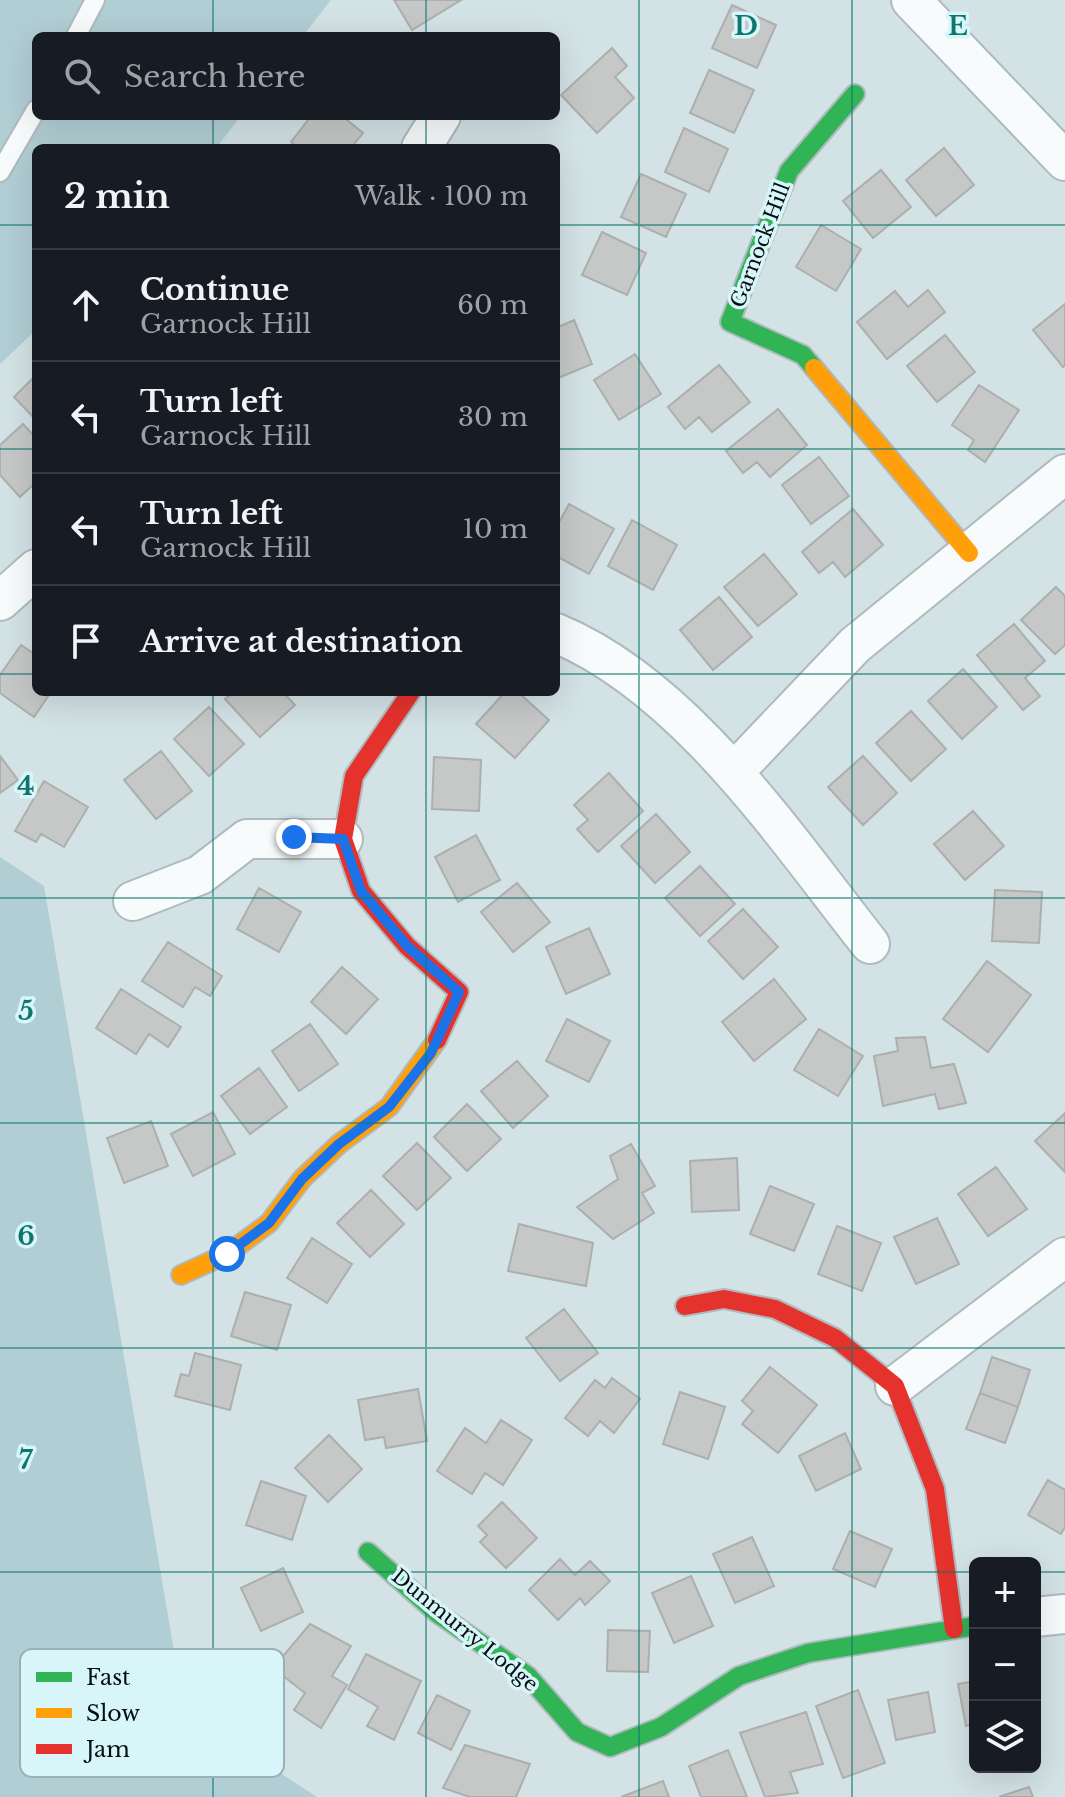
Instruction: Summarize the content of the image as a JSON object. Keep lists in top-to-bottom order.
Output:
{
  "streets": {
    "street": ["Garnock Hill", "Dunmurry Lodge"]
  },
  "legend": ["Fast", "Slow", "Jam"],
  "page": {
    "search": "Search here",
    "heading": ["2 min", "Walk · 100 m"],
    "list": [
      ["Continue", "Garnock Hill", "60 m"],
      ["Turn left", "Garnock Hill", "30 m"],
      ["Turn left", "Garnock Hill", "10 m"],
      "Arrive at destination"
    ],
    "map_buttons": ["+", "−"]
  },
  "grid": {
    "columns": ["D", "E"],
    "rows": [
      "4",
      "5",
      "6",
      "7"
    ]
  }
}
